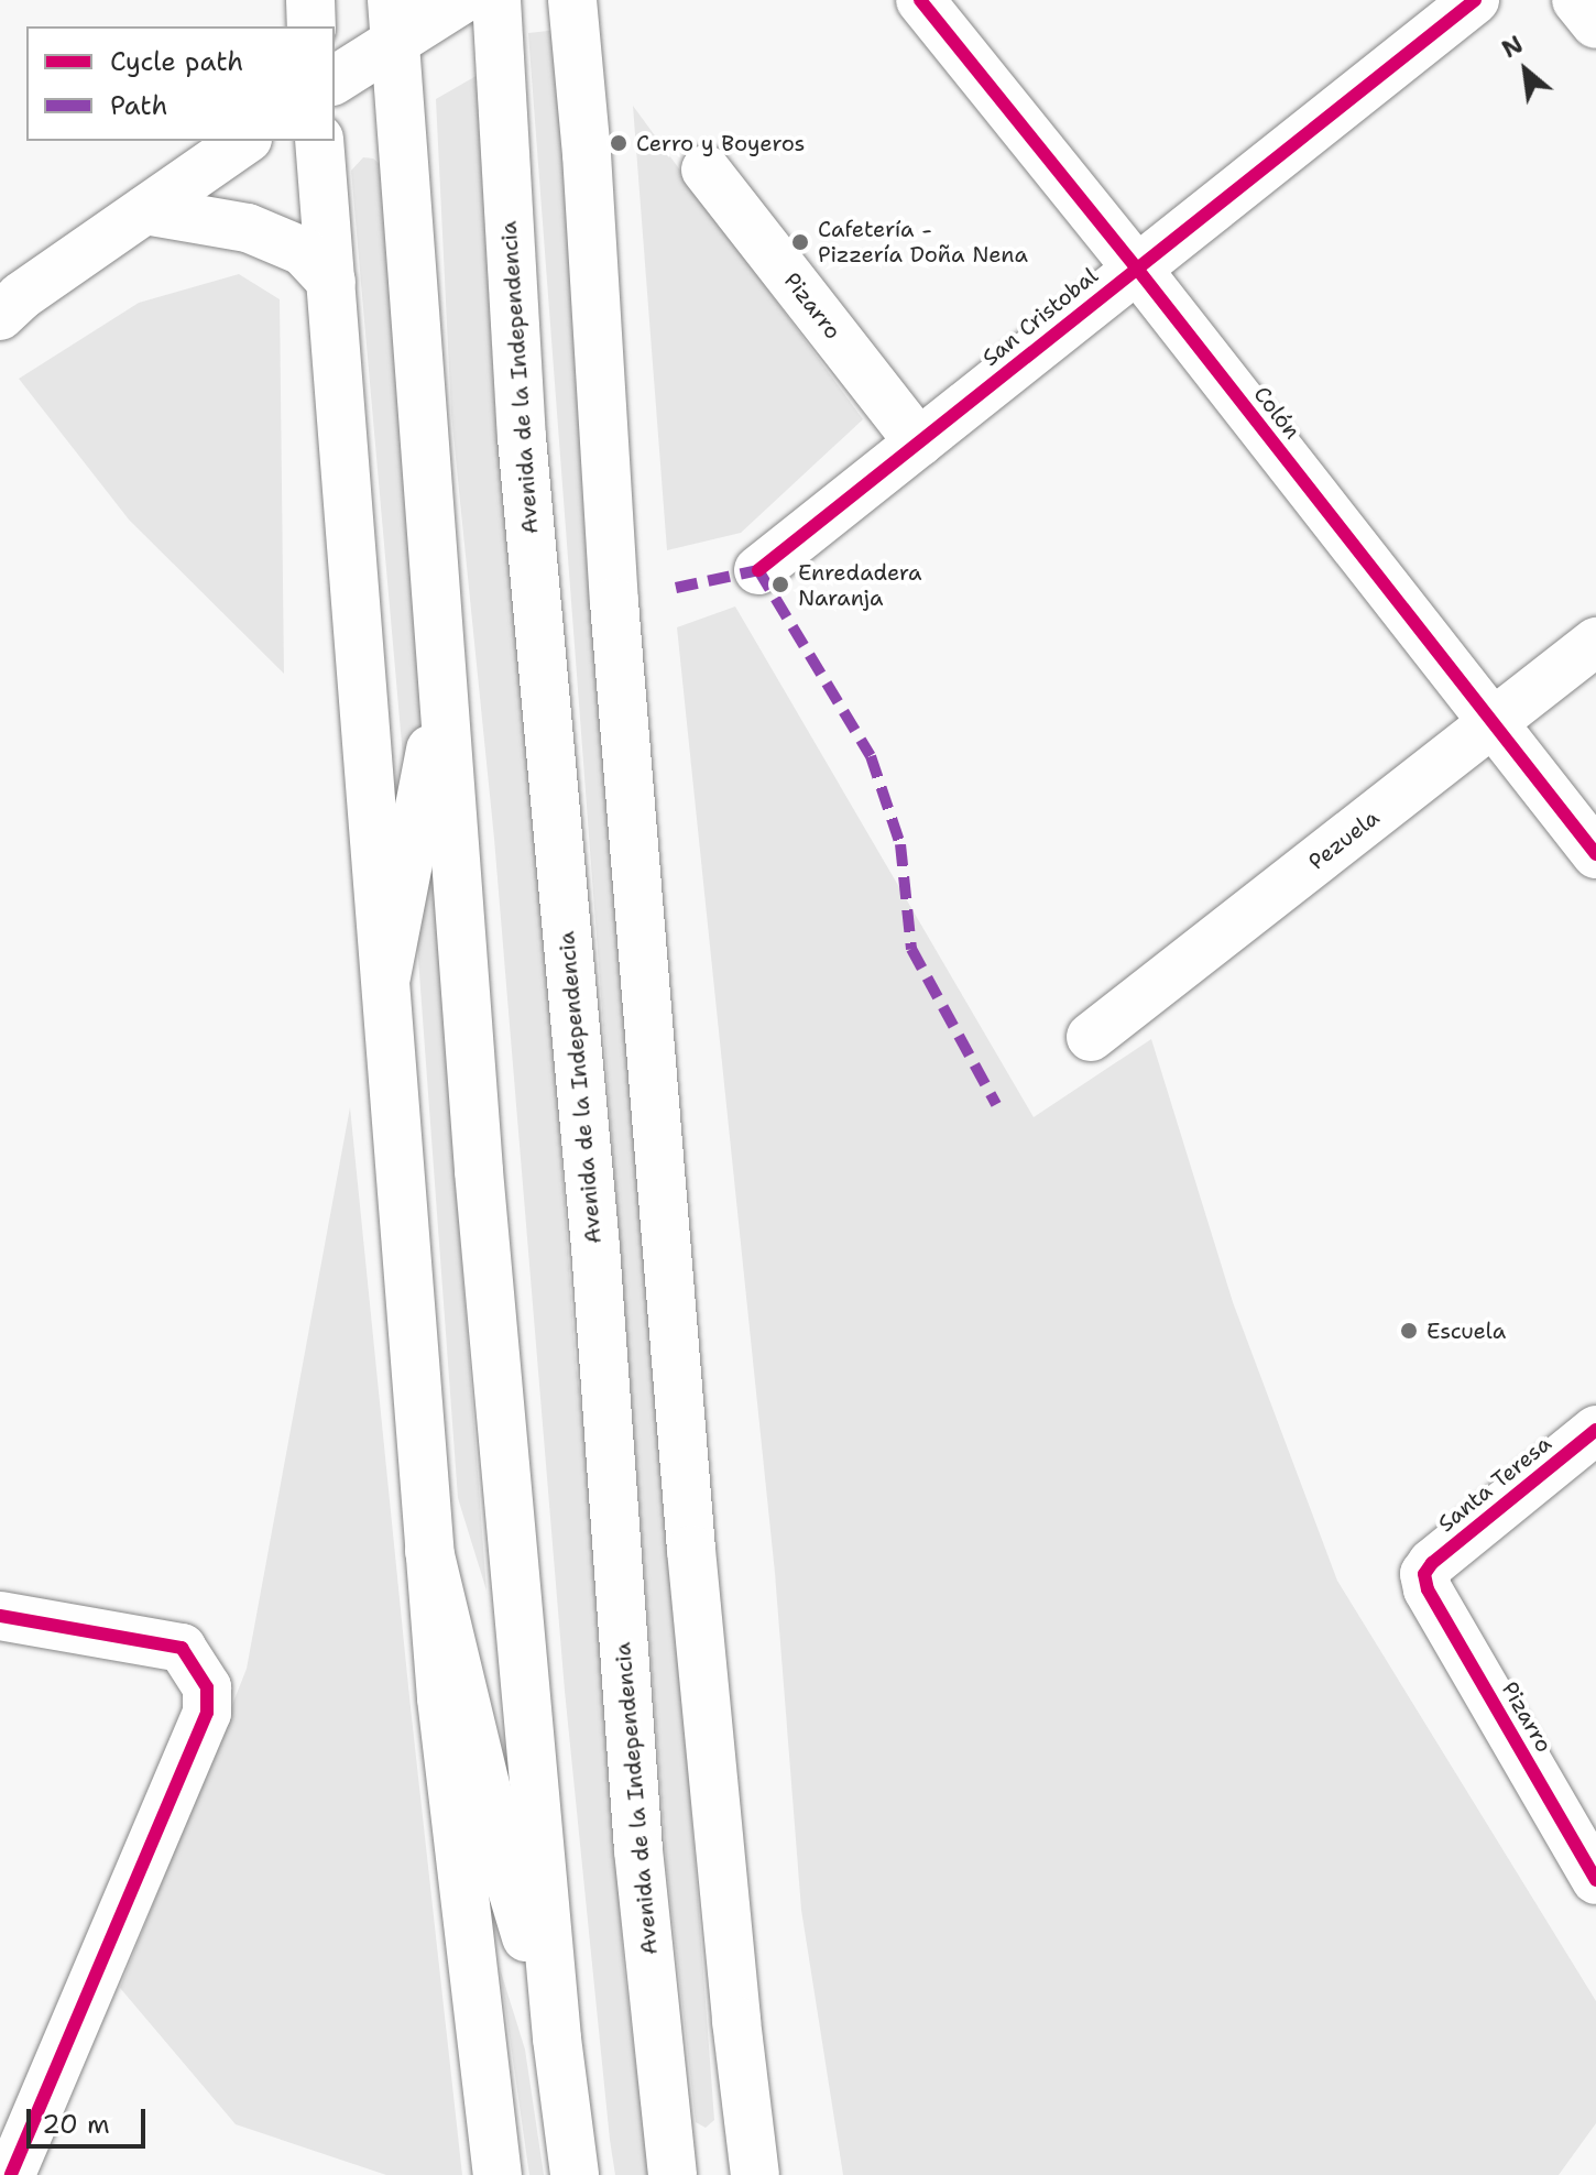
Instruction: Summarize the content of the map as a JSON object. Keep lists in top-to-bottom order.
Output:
{
  "streets": {
    "main road": [
      "Pizarro",
      "San Cristobal",
      "Avenida de la Independencia",
      "Colón",
      "Pezuela",
      "Santa Teresa"
    ]
  },
  "crossings": [
    ["Pizarro", "San Cristobal"],
    ["Pizarro", "Santa Teresa"],
    ["San Cristobal", "Colón"],
    ["Colón", "Pezuela"]
  ],
  "places": [
    "Cerro y Boyeros",
    "Cafetería - Pizzería Doña Nena",
    "Enredadera Naranja",
    "Escuela"
  ],
  "legend": ["Cycle path", "Path"],
  "scale_bar": "20 m",
  "north": "top left"
}
